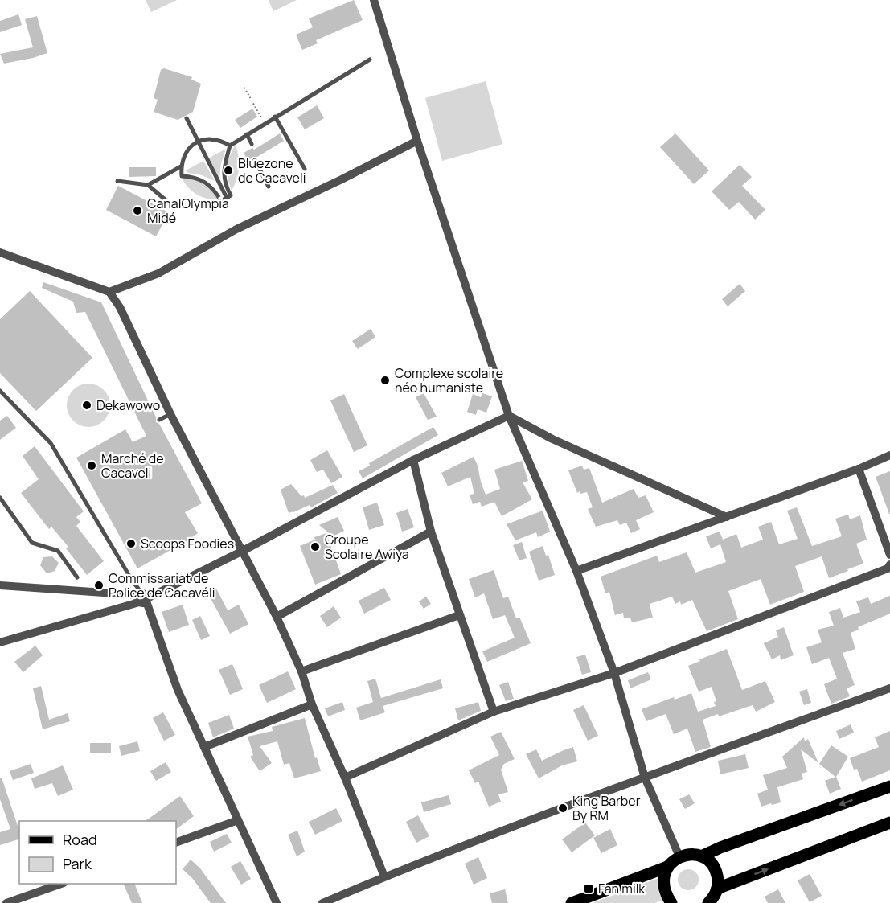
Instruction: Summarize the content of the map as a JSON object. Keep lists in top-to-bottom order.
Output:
{
  "places": {
    "other": [
      "Bluezone de Cacaveli",
      "CanalOlympia Midé",
      "Complexe scolaire néo humaniste",
      "Dekawowo",
      "Marché de Cacaveli",
      "Scoops Foodies",
      "Groupe Scolaire Awiya",
      "Commissariat de Police de Cacavéli",
      "King Barber By RM"
    ],
    "transit": ["Fan milk"]
  },
  "legend": ["Road", "Park"]
}
